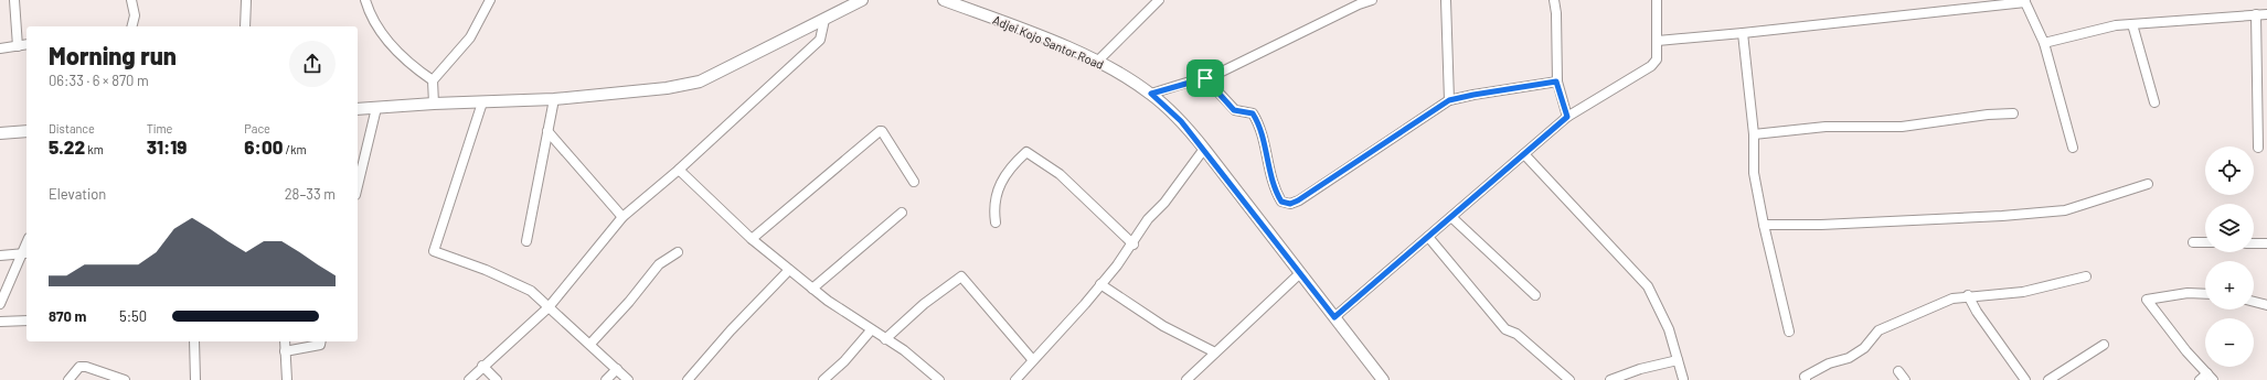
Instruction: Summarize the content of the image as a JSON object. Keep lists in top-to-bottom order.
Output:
{
  "streets": {
    "street": ["Adjei Kojo Santor Road"]
  },
  "page": {
    "heading": ["Morning run", "06:33 · 6 × 870 m"],
    "stats": [
      ["Distance", "5.22 km"],
      ["Time", "31:19"],
      ["Pace", "6:00 /km"]
    ],
    "map_buttons": ["+", "−"],
    "chart": ["Elevation", "28–33 m"],
    "list": [
      {
        "name": "870 m",
        "note": "5:50"
      }
    ]
  }
}
